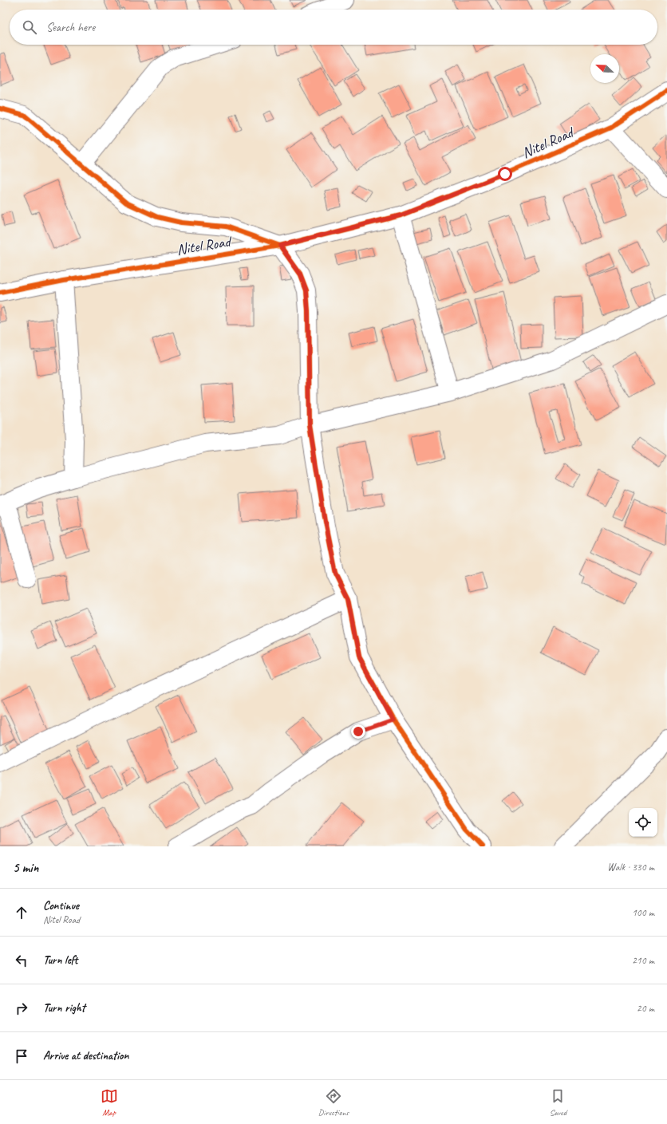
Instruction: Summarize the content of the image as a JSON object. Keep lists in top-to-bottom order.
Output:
{
  "streets": {
    "street": ["Nitel Road"]
  },
  "north": "top left",
  "page": {
    "search": "Search here",
    "heading": ["5 min", "Walk · 330 m"],
    "list": [
      ["Continue", "Nitel Road", "100 m"],
      ["Turn left", "210 m"],
      ["Turn right", "20 m"],
      "Arrive at destination"
    ],
    "nav": ["Map", "Directions", "Saved"]
  }
}
